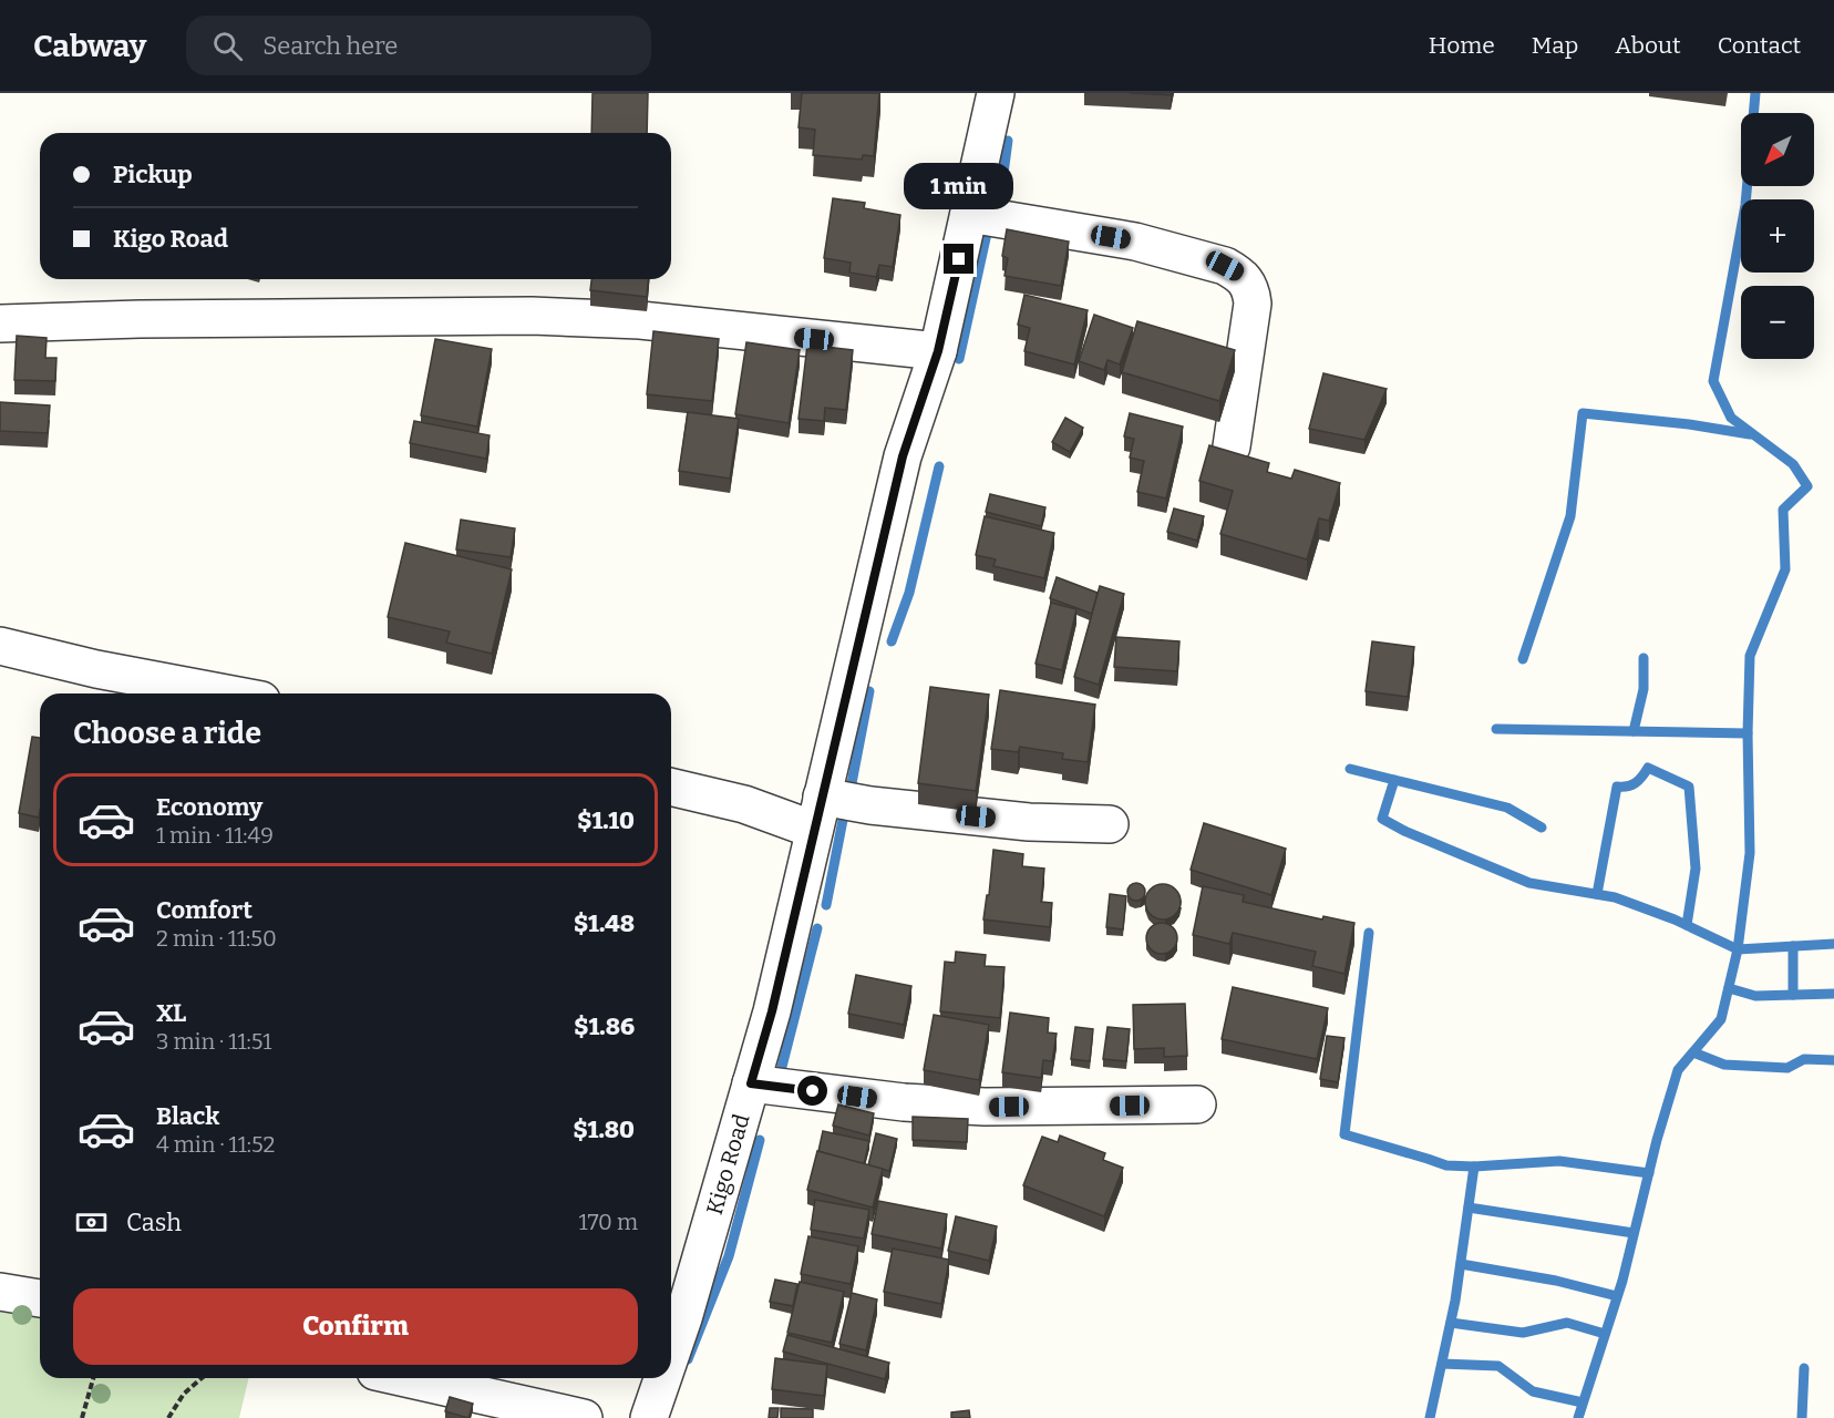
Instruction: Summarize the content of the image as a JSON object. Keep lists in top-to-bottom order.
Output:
{
  "streets": {
    "street": ["Kigo Road"]
  },
  "north": "bottom left",
  "page": {
    "header": "Cabway",
    "search": "Search here",
    "nav": [
      "Home",
      "Map",
      "About",
      "Contact"
    ],
    "map_buttons": ["+", "−"],
    "banner": ["Pickup", "Kigo Road"],
    "bubble": "1 min",
    "heading": "Choose a ride",
    "list": [
      {
        "name": "Economy",
        "note": "1 min · 11:49",
        "value": "$1.10"
      },
      {
        "name": "Comfort",
        "note": "2 min · 11:50",
        "value": "$1.48"
      },
      {
        "name": "XL",
        "note": "3 min · 11:51",
        "value": "$1.86"
      },
      {
        "name": "Black",
        "note": "4 min · 11:52",
        "value": "$1.80"
      }
    ],
    "pay": ["Cash", "170 m"],
    "buttons": "Confirm"
  }
}
